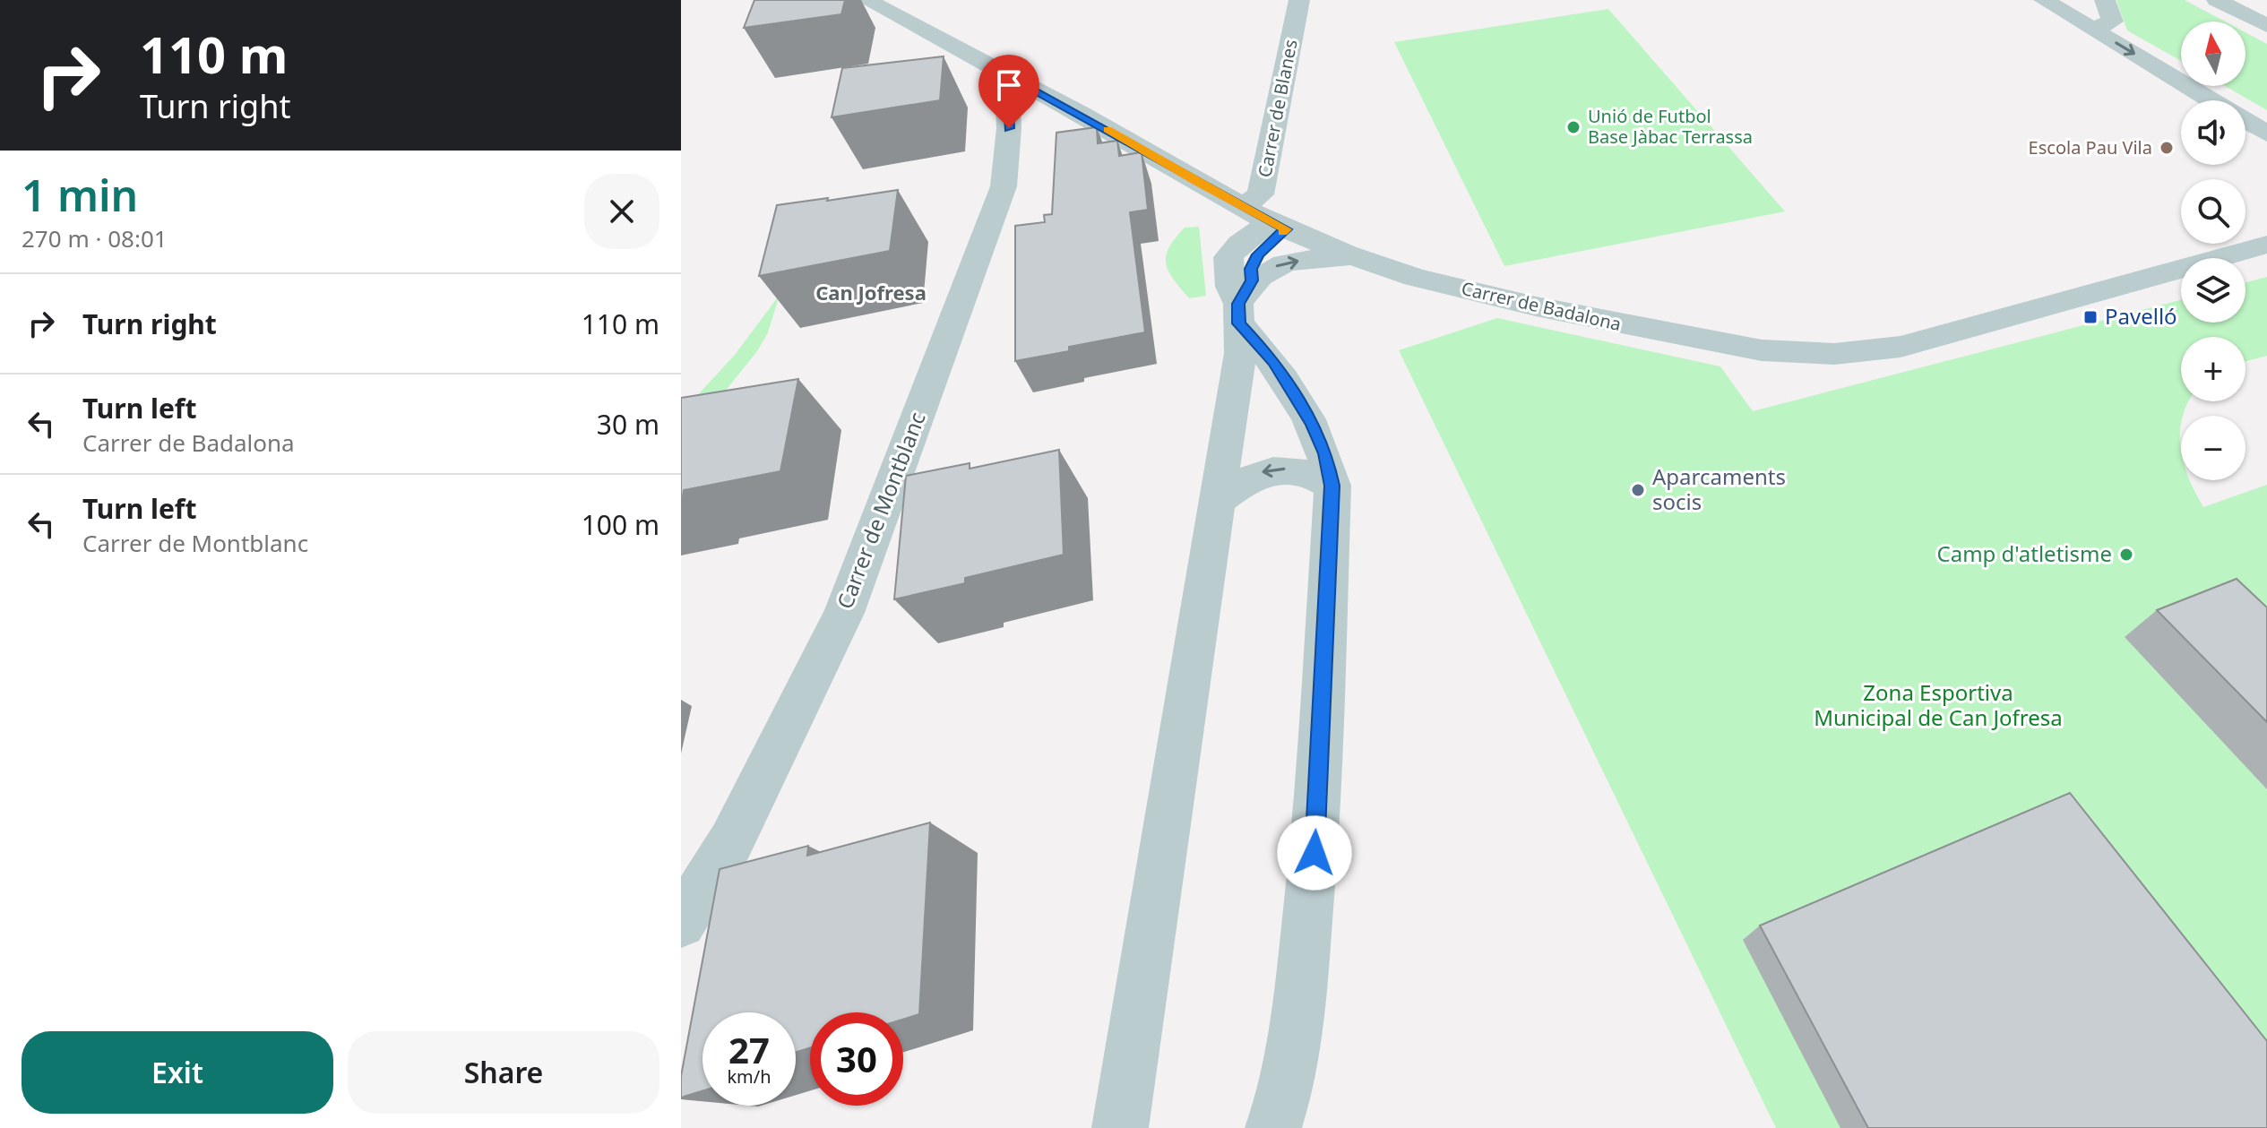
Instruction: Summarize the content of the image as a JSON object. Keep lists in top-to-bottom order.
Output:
{
  "streets": {
    "street": ["Carrer de Blanes", "Carrer de Badalona", "Carrer de Montblanc"]
  },
  "crossings": [
    ["Carrer de Blanes", "Carrer de Badalona"],
    ["Carrer de Badalona", "Carrer de Montblanc"]
  ],
  "districts": ["Can Jofresa"],
  "parks": ["Zona Esportiva Municipal de Can Jofresa"],
  "places": {
    "other": [
      "Unió de Futbol Base Jàbac Terrassa",
      "Escola Pau Vila",
      "Aparcaments socis",
      "Camp d'atletisme"
    ],
    "transit": ["Pavelló"]
  },
  "north": "top",
  "page": {
    "turn": ["110 m", "Turn right"],
    "map_buttons": ["+", "−"],
    "heading": ["1 min", "270 m · 08:01"],
    "list": [
      {
        "name": "Turn right",
        "value": "110 m"
      },
      {
        "name": "Turn left",
        "note": "Carrer de Badalona",
        "value": "30 m"
      },
      {
        "name": "Turn left",
        "note": "Carrer de Montblanc",
        "value": "100 m"
      }
    ],
    "speed": "27 km/h",
    "limit": "30",
    "buttons": ["Exit", "Share"]
  }
}
